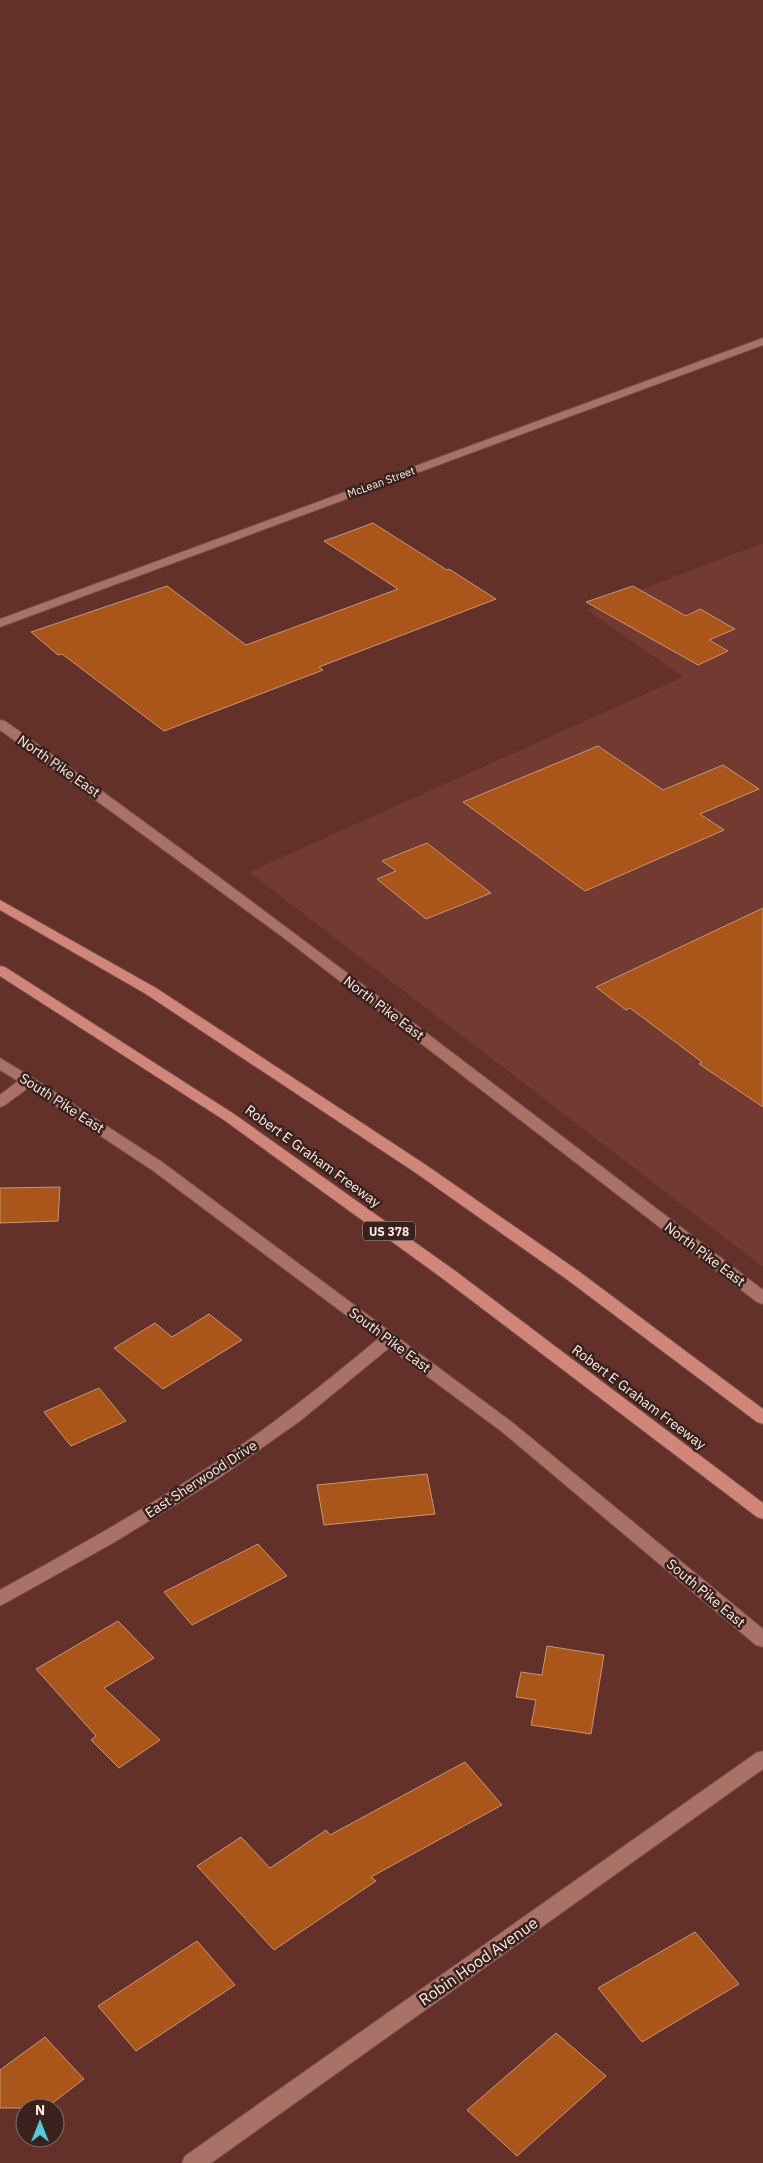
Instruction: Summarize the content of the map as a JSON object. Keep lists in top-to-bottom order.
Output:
{
  "streets": {
    "highway": ["Robert E Graham Freeway", "US 378"],
    "street": [
      "McLean Street",
      "North Pike East",
      "South Pike East",
      "East Sherwood Drive",
      "Robin Hood Avenue"
    ]
  },
  "crossings": [
    ["South Pike East", "East Sherwood Drive"]
  ],
  "north": "top"
}
